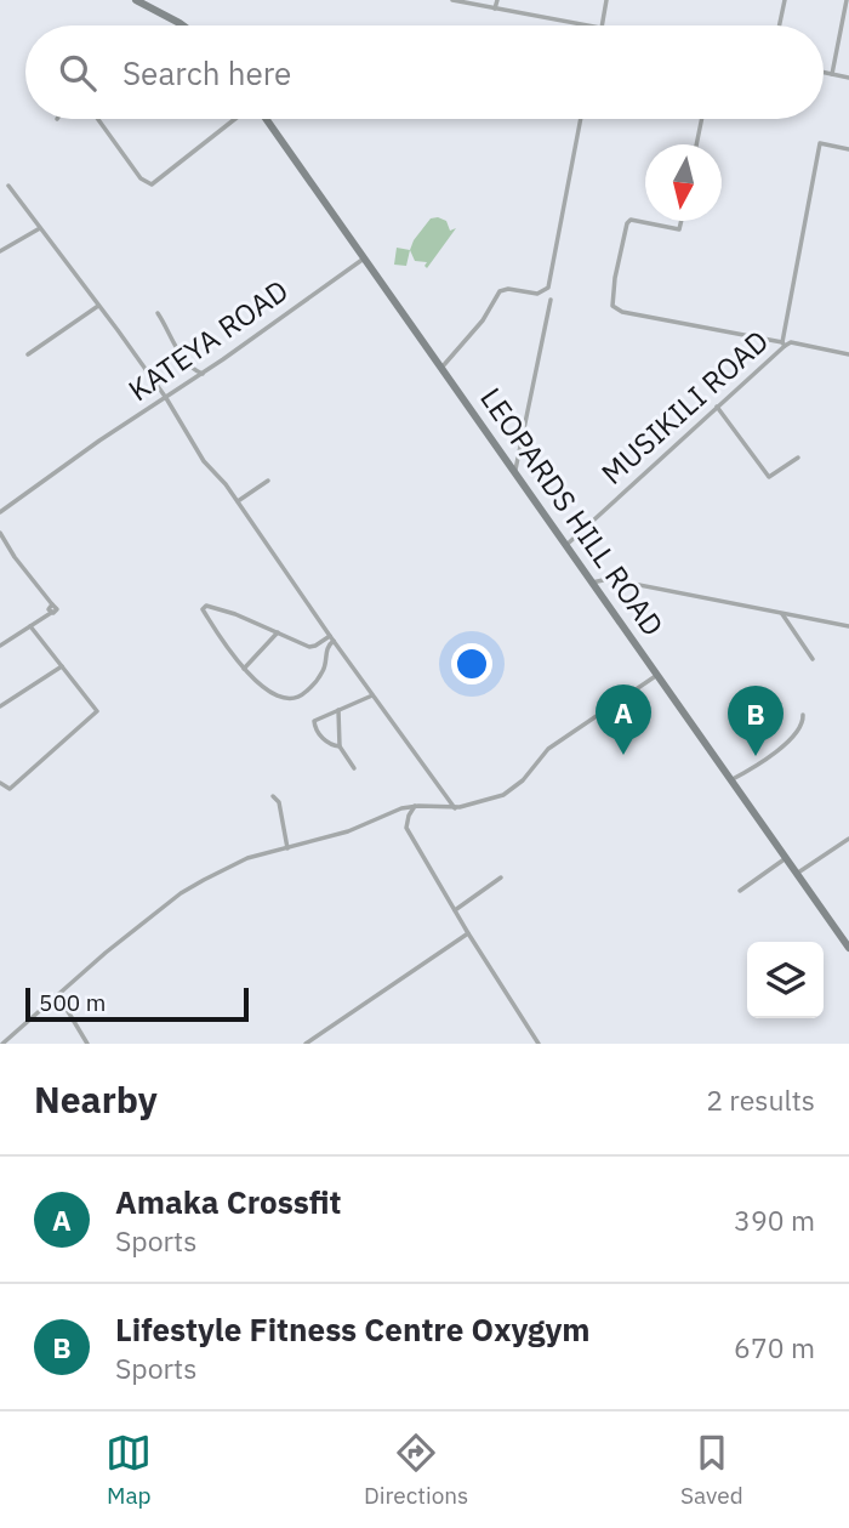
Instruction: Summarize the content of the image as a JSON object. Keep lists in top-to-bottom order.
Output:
{
  "streets": {
    "main road": ["LEOPARDS HILL ROAD"],
    "street": ["KATEYA ROAD", "MUSIKILI ROAD"]
  },
  "crossings": [
    ["KATEYA ROAD", "LEOPARDS HILL ROAD"],
    ["MUSIKILI ROAD", "LEOPARDS HILL ROAD"]
  ],
  "scale_bar": "500 m",
  "north": "bottom",
  "page": {
    "search": "Search here",
    "pins": ["A", "B"],
    "scale": "500 m",
    "heading": ["Nearby", "2 results"],
    "list": [
      {
        "mark": "A",
        "name": "Amaka Crossfit",
        "note": "Sports",
        "value": "390 m"
      },
      {
        "mark": "B",
        "name": "Lifestyle Fitness Centre Oxygym",
        "note": "Sports",
        "value": "670 m"
      }
    ],
    "nav": ["Map", "Directions", "Saved"]
  }
}
